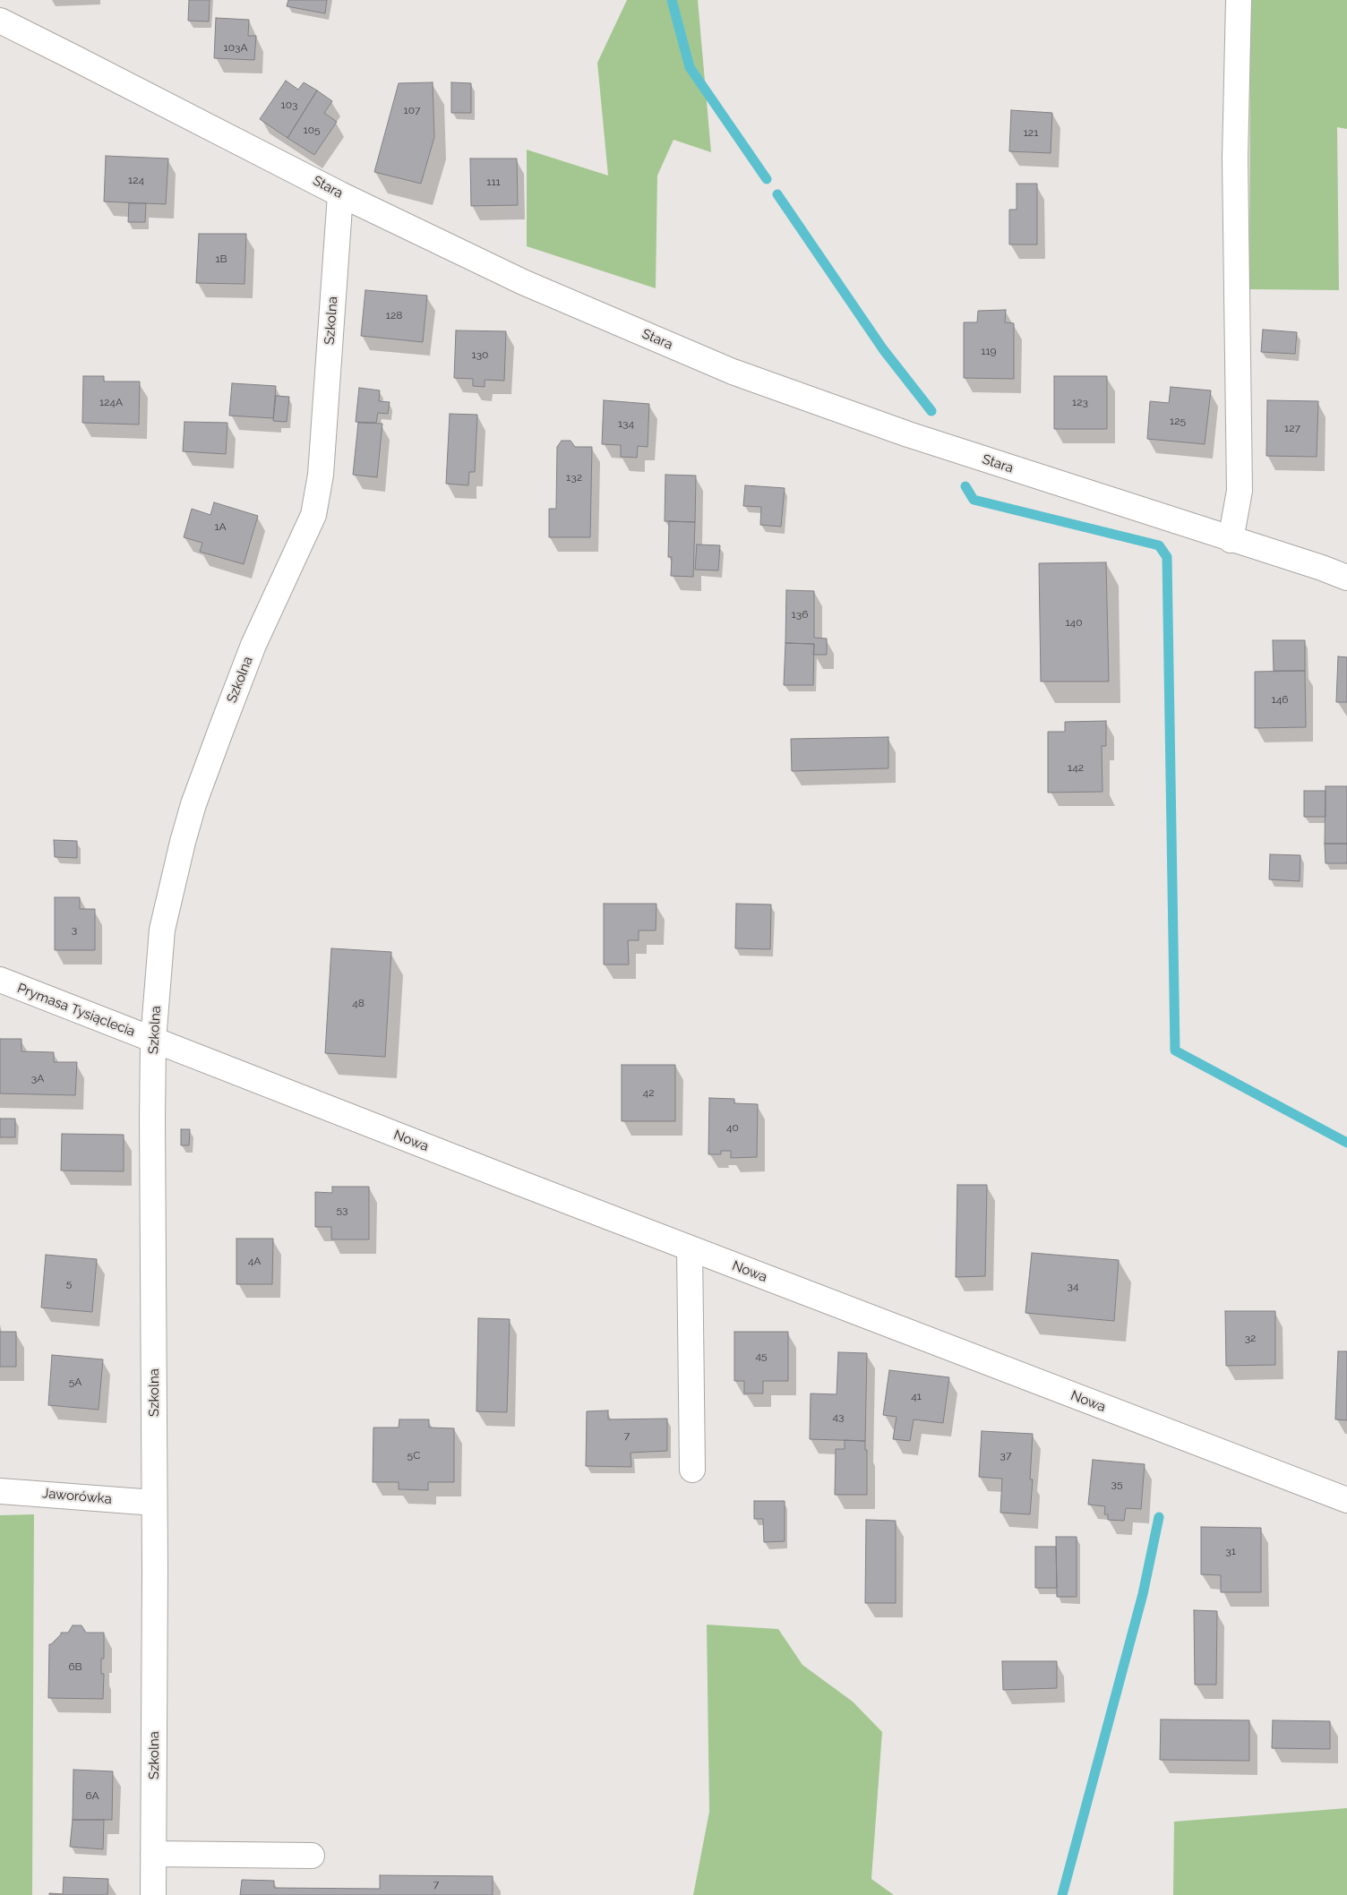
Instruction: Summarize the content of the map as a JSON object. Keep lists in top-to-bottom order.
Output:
{
  "streets": {
    "street": [
      "Stara",
      "Szkolna",
      "Prymasa Tysiąclecia",
      "Nowa",
      "Jaworówka"
    ]
  },
  "crossings": [
    ["Stara", "Szkolna"],
    ["Szkolna", "Prymasa Tysiąclecia"],
    ["Szkolna", "Nowa"],
    ["Szkolna", "Jaworówka"],
    ["Prymasa Tysiąclecia", "Nowa"]
  ],
  "house_numbers": [
    "103A",
    "103",
    "107",
    "105",
    "121",
    "124",
    "111",
    "1B",
    "128",
    "119",
    "130",
    "124A",
    "123",
    "125",
    "134",
    "127",
    "132",
    "1A",
    "136",
    "140",
    "146",
    "142",
    "3",
    "48",
    "3A",
    "42",
    "40",
    "53",
    "4A",
    "5",
    "34",
    "32",
    "45",
    "5A",
    "41",
    "43",
    "7",
    "5C",
    "37",
    "35",
    "31",
    "6B",
    "6A",
    "7"
  ]
}
